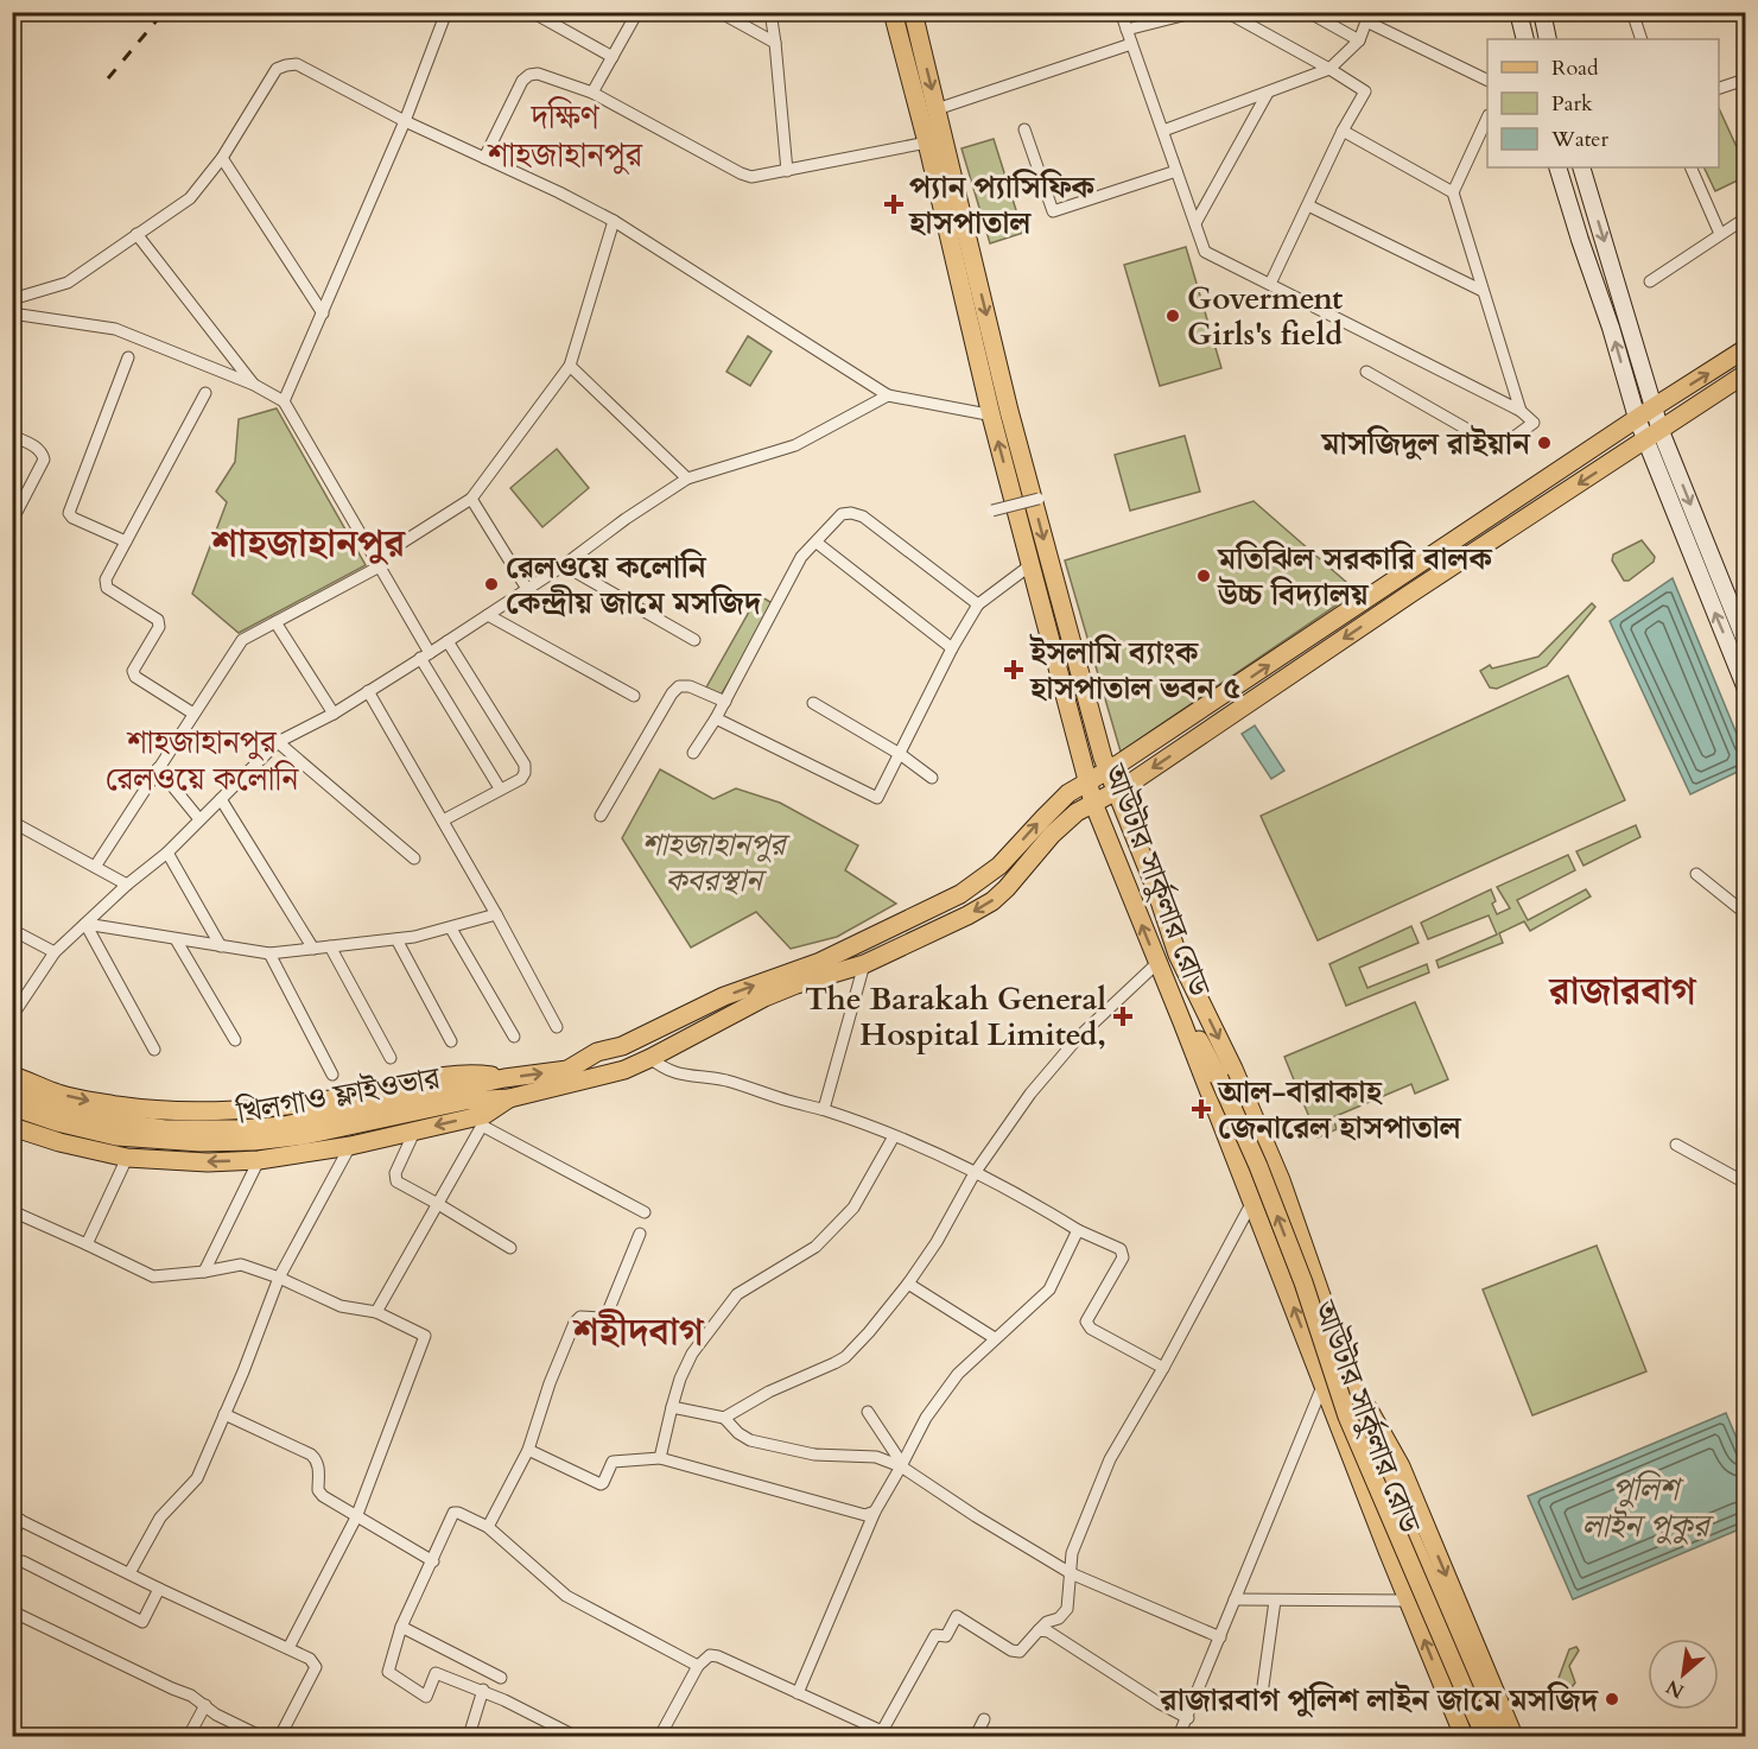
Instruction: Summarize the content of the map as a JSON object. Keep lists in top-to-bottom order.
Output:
{
  "streets": {
    "main road": ["আউটার সার্কুলার রোড", "খিলগাও ফ্লাইওভার"]
  },
  "districts": [
    "দক্ষিণ শাহজাহানপুর",
    "শাহজাহানপুর",
    "শাহজাহানপুর রেলওয়ে কলোনি",
    "রাজারবাগ",
    "শহীদবাগ"
  ],
  "water": ["পুলিশ লাইন পুকুর"],
  "parks": ["শাহজাহানপুর কবরস্থান"],
  "places": {
    "health": [
      "প্যান প্যাসিফিক হাসপাতাল",
      "ইসলামি ব্যাংক হাসপাতাল ভবন ৫",
      "The Barakah General Hospital Limited,",
      "আল-বারাকাহ জেনারেল হাসপাতাল"
    ],
    "other": [
      "Goverment Girls's field",
      "মাসজিদুল রাইয়ান",
      "মতিঝিল সরকারি বালক উচ্চ বিদ্যালয়",
      "রেলওয়ে কলোনি কেন্দ্রীয় জামে মসজিদ",
      "রাজারবাগ পুলিশ লাইন জামে মসজিদ"
    ]
  },
  "legend": ["Road", "Park", "Water"],
  "north": "bottom left"
}
